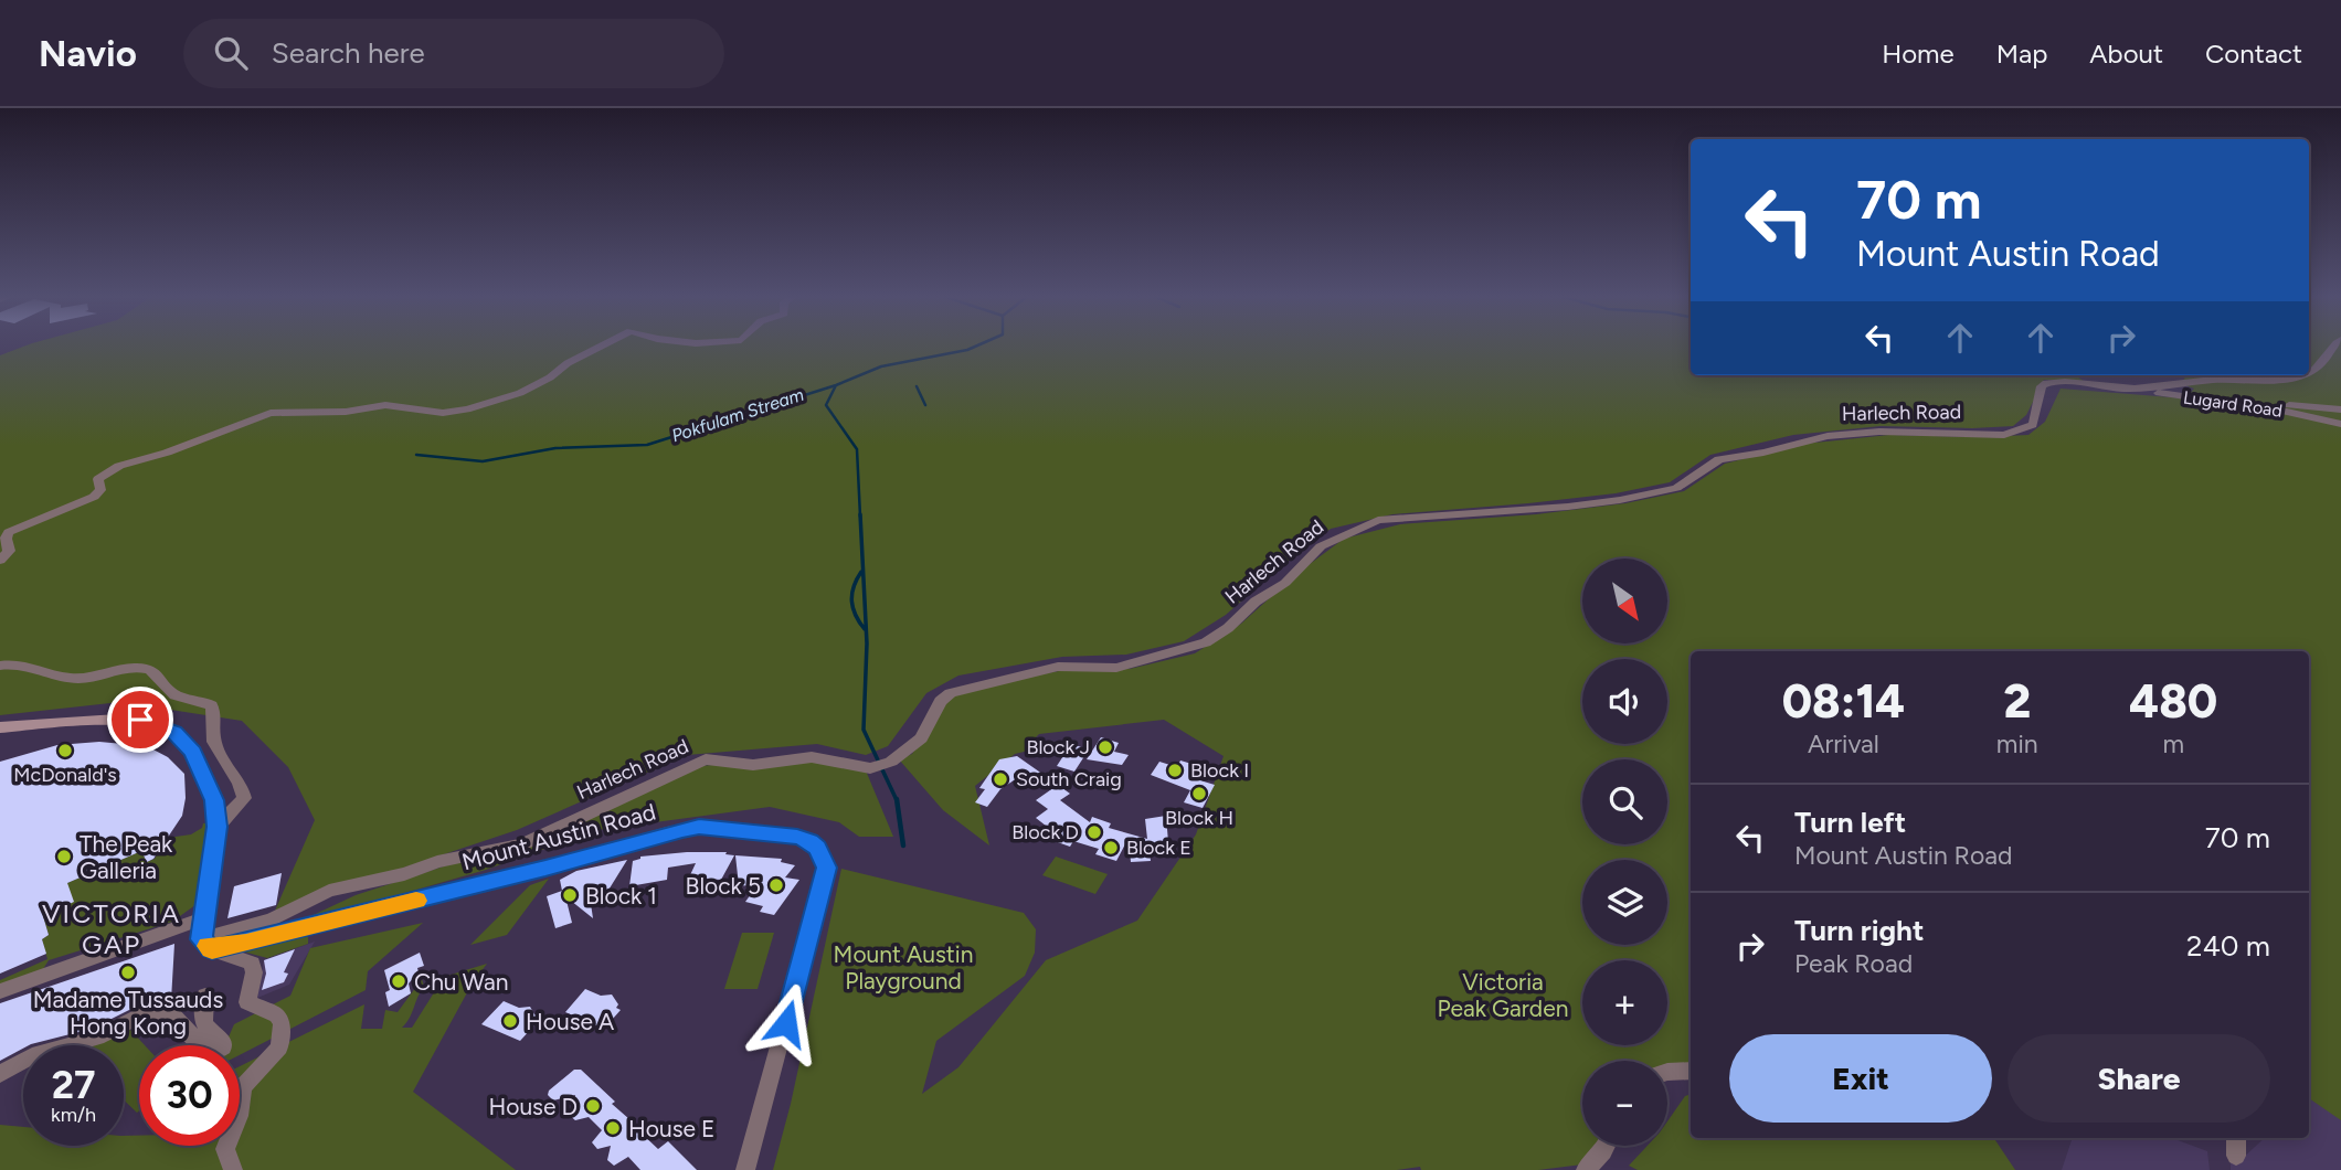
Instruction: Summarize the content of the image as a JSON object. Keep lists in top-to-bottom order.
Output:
{
  "streets": {
    "street": ["Lugard Road", "Harlech Road", "Mount Austin Road"]
  },
  "crossings": [
    ["Lugard Road", "Harlech Road"],
    ["Harlech Road", "Mount Austin Road"]
  ],
  "districts": ["VICTORIA GAP"],
  "water": ["Pokfulam Stream"],
  "parks": ["Mount Austin Playground", "Victoria Peak Garden"],
  "places": [
    "Block J",
    "McDonald's",
    "Block I",
    "South Craig",
    "Block H",
    "Block D",
    "Block E",
    "The Peak Galleria",
    "Block 5",
    "Block 1",
    "Madame Tussauds Hong Kong",
    "Chu Wan",
    "House A",
    "House D",
    "House E"
  ],
  "north": "bottom right",
  "page": {
    "header": "Navio",
    "search": "Search here",
    "nav": [
      "Home",
      "Map",
      "About",
      "Contact"
    ],
    "turn": ["70 m", "Mount Austin Road"],
    "map_buttons": ["+", "−"],
    "eta": [
      "08:14",
      "Arrival",
      "2",
      "min",
      "480",
      "m"
    ],
    "list": [
      {
        "name": "Turn left",
        "note": "Mount Austin Road",
        "value": "70 m"
      },
      {
        "name": "Turn right",
        "note": "Peak Road",
        "value": "240 m"
      }
    ],
    "buttons": ["Exit", "Share"],
    "speed": "27 km/h",
    "limit": "30"
  }
}
